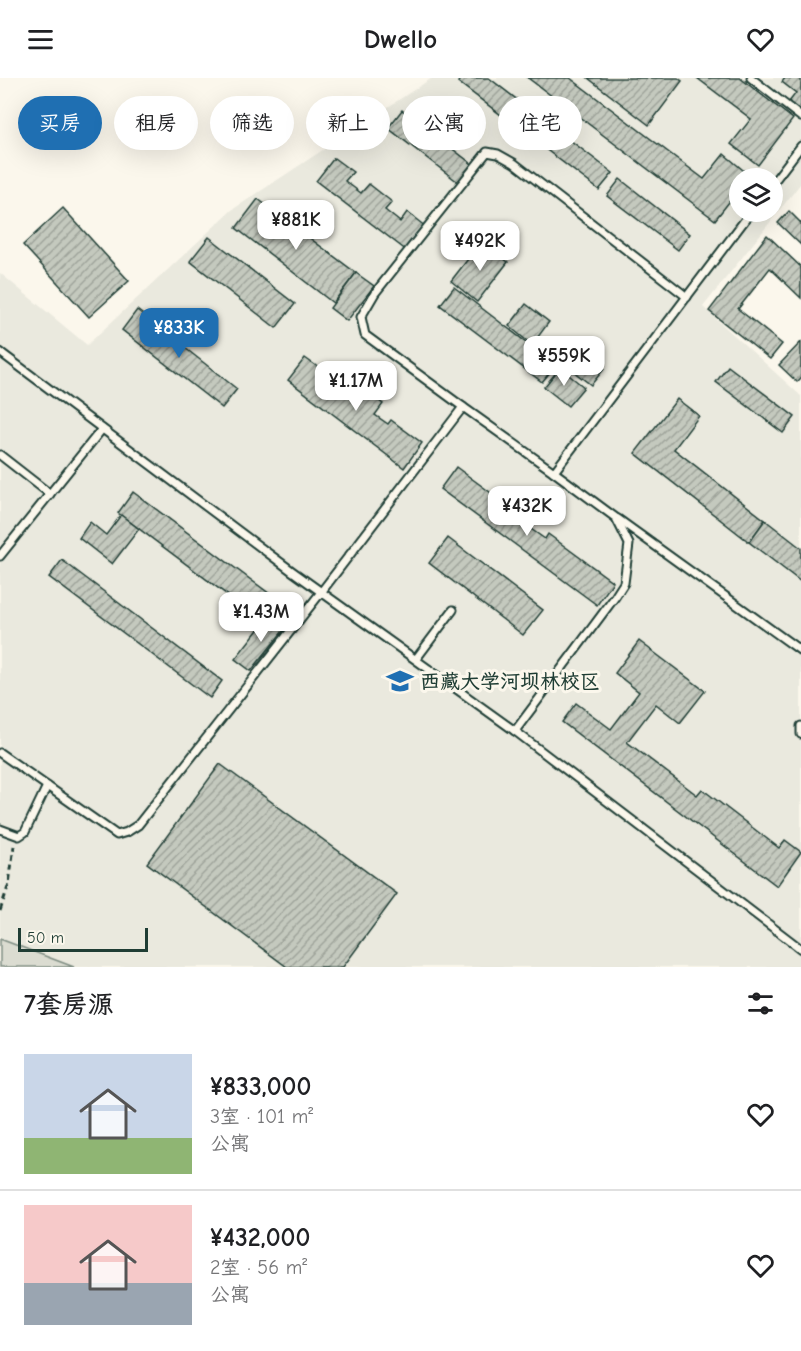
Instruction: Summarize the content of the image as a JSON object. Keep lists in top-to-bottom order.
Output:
{
  "places": {
    "school or university": ["西藏大学河坝林校区"]
  },
  "scale_bar": "50 m",
  "page": {
    "header": "Dwello",
    "chip": [
      "买房",
      "租房",
      "筛选",
      "新上",
      "公寓",
      "住宅"
    ],
    "price": [
      "¥881K",
      "¥492K",
      "¥833K",
      "¥559K",
      "¥1.17M",
      "¥432K",
      "¥1.43M"
    ],
    "scale": "50 m",
    "heading": "7套房源",
    "list": [
      {
        "name": "¥833,000",
        "note": "3室 · 101 m² · 公寓"
      },
      {
        "name": "¥432,000",
        "note": "2室 · 56 m² · 公寓"
      }
    ]
  }
}
